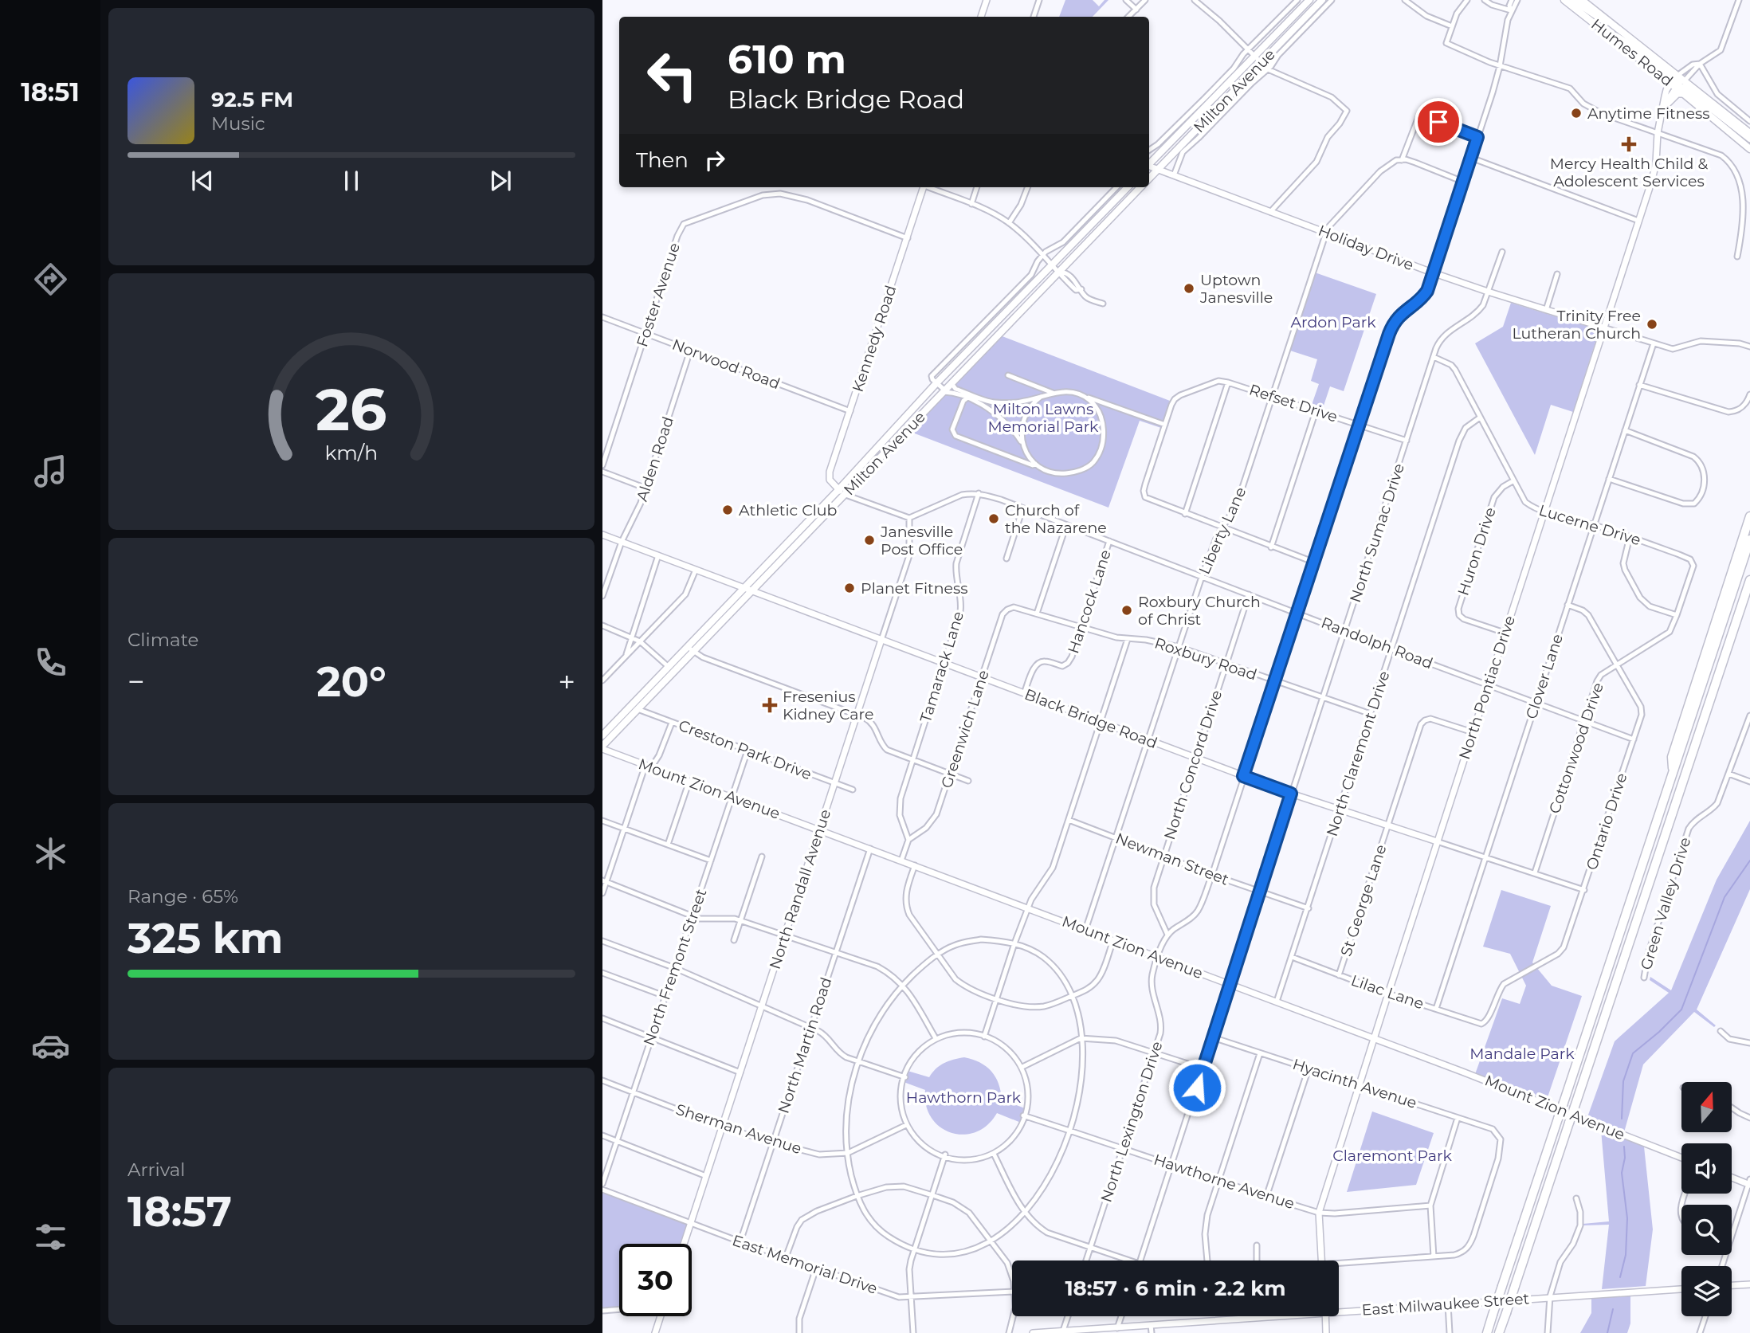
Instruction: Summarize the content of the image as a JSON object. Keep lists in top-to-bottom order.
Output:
{
  "streets": {
    "main road": ["Humes Road", "Milton Avenue"],
    "street": [
      "Holiday Drive",
      "Foster Avenue",
      "Kennedy Road",
      "Norwood Road",
      "Refset Drive",
      "Alden Road",
      "Lucerne Drive",
      "Liberty Lane",
      "North Sumac Drive",
      "Huron Drive",
      "Hancock Lane",
      "Randolph Road",
      "Roxbury Road",
      "Tamarack Lane",
      "Clover Lane",
      "North Pontiac Drive",
      "Black Bridge Road",
      "Greenwich Lane",
      "Cottonwood Drive",
      "Creston Park Drive",
      "North Claremont Drive",
      "North Concord Drive",
      "Mount Zion Avenue",
      "Ontario Drive",
      "Newman Street",
      "North Randall Avenue",
      "St George Lane",
      "Green Valley Drive",
      "North Fremont Street",
      "Lilac Lane",
      "North Martin Road",
      "Hyacinth Avenue",
      "North Lexington Drive",
      "Sherman Avenue",
      "Hawthorne Avenue",
      "East Memorial Drive",
      "East Milwaukee Street"
    ]
  },
  "crossings": [
    ["Humes Road", "North Pontiac Drive"],
    ["Milton Avenue", "Holiday Drive"],
    ["Milton Avenue", "Kennedy Road"],
    ["Milton Avenue", "Black Bridge Road"],
    ["Milton Avenue", "Creston Park Drive"],
    ["Milton Avenue", "Mount Zion Avenue"],
    ["Holiday Drive", "Liberty Lane"],
    ["Holiday Drive", "North Sumac Drive"],
    ["Holiday Drive", "Clover Lane"],
    ["Holiday Drive", "North Pontiac Drive"],
    ["Holiday Drive", "North Lexington Drive"],
    ["Foster Avenue", "Kennedy Road"],
    ["Foster Avenue", "Norwood Road"],
    ["Kennedy Road", "Norwood Road"],
    ["Norwood Road", "Alden Road"],
    ["Refset Drive", "Liberty Lane"],
    ["Refset Drive", "North Sumac Drive"],
    ["Refset Drive", "North Lexington Drive"],
    ["Alden Road", "Black Bridge Road"],
    ["Lucerne Drive", "North Sumac Drive"],
    ["Lucerne Drive", "Huron Drive"],
    ["Lucerne Drive", "Clover Lane"],
    ["Lucerne Drive", "North Pontiac Drive"],
    ["Lucerne Drive", "Cottonwood Drive"],
    ["Lucerne Drive", "North Claremont Drive"],
    ["Liberty Lane", "Randolph Road"],
    ["Liberty Lane", "Roxbury Road"],
    ["Liberty Lane", "Black Bridge Road"],
    ["Liberty Lane", "Mount Zion Avenue"],
    ["Liberty Lane", "Newman Street"],
    ["North Sumac Drive", "Randolph Road"],
    ["North Sumac Drive", "Roxbury Road"],
    ["North Sumac Drive", "Black Bridge Road"],
    ["North Sumac Drive", "Mount Zion Avenue"],
    ["North Sumac Drive", "Newman Street"],
    ["North Sumac Drive", "Hyacinth Avenue"],
    ["North Sumac Drive", "Hawthorne Avenue"],
    ["Huron Drive", "North Pontiac Drive"],
    ["Hancock Lane", "Randolph Road"],
    ["Hancock Lane", "Roxbury Road"],
    ["Hancock Lane", "Black Bridge Road"],
    ["Randolph Road", "Tamarack Lane"],
    ["Randolph Road", "Clover Lane"],
    ["Randolph Road", "North Pontiac Drive"],
    ["Randolph Road", "Cottonwood Drive"],
    ["Randolph Road", "North Claremont Drive"],
    ["Randolph Road", "North Concord Drive"],
    ["Randolph Road", "Ontario Drive"],
    ["Randolph Road", "North Lexington Drive"],
    ["Roxbury Road", "Greenwich Lane"],
    ["Roxbury Road", "North Claremont Drive"],
    ["Roxbury Road", "North Concord Drive"],
    ["Roxbury Road", "North Lexington Drive"],
    ["Tamarack Lane", "Black Bridge Road"],
    ["Tamarack Lane", "Greenwich Lane"],
    ["Clover Lane", "Black Bridge Road"],
    ["Clover Lane", "Ontario Drive"],
    ["Clover Lane", "Lilac Lane"],
    ["North Pontiac Drive", "Black Bridge Road"],
    ["North Pontiac Drive", "Mount Zion Avenue"],
    ["North Pontiac Drive", "St George Lane"],
    ["North Pontiac Drive", "Lilac Lane"],
    ["North Pontiac Drive", "Hyacinth Avenue"],
    ["North Pontiac Drive", "Hawthorne Avenue"],
    ["Black Bridge Road", "Greenwich Lane"],
    ["Black Bridge Road", "Cottonwood Drive"],
    ["Black Bridge Road", "North Claremont Drive"],
    ["Black Bridge Road", "North Concord Drive"],
    ["Black Bridge Road", "Ontario Drive"],
    ["Black Bridge Road", "North Randall Avenue"],
    ["Black Bridge Road", "St George Lane"],
    ["Black Bridge Road", "North Lexington Drive"],
    ["Cottonwood Drive", "Ontario Drive"],
    ["Creston Park Drive", "North Randall Avenue"],
    ["Creston Park Drive", "North Fremont Street"],
    ["North Claremont Drive", "Mount Zion Avenue"],
    ["North Claremont Drive", "Newman Street"],
    ["North Claremont Drive", "Lilac Lane"],
    ["North Concord Drive", "Newman Street"],
    ["North Concord Drive", "North Lexington Drive"],
    ["Mount Zion Avenue", "North Randall Avenue"],
    ["Mount Zion Avenue", "North Fremont Street"],
    ["Mount Zion Avenue", "North Martin Road"],
    ["Mount Zion Avenue", "North Lexington Drive"],
    ["Ontario Drive", "Lilac Lane"],
    ["Newman Street", "North Lexington Drive"],
    ["North Randall Avenue", "Sherman Avenue"],
    ["North Randall Avenue", "East Memorial Drive"],
    ["St George Lane", "Lilac Lane"],
    ["North Fremont Street", "Sherman Avenue"],
    ["North Martin Road", "Sherman Avenue"],
    ["North Martin Road", "East Memorial Drive"],
    ["North Lexington Drive", "Hawthorne Avenue"],
    ["Sherman Avenue", "Hawthorne Avenue"]
  ],
  "parks": [
    "Ardon Park",
    "Milton Lawns Memorial Park",
    "Mandale Park",
    "Hawthorn Park",
    "Claremont Park"
  ],
  "places": {
    "other": [
      "Anytime Fitness",
      "Uptown Janesville",
      "Trinity Free Lutheran Church",
      "Athletic Club",
      "Church of the Nazarene",
      "Janesville Post Office",
      "Planet Fitness",
      "Roxbury Church of Christ"
    ],
    "health": ["Mercy Health Child & Adolescent Services", "Fresenius Kidney Care"]
  },
  "north": "top",
  "page": {
    "tabs": "18:51",
    "turn": ["610 m", "Black Bridge Road"],
    "song": ["92.5 FM", "Music"],
    "then": "Then",
    "tile": [
      "Climate",
      ["Range · 65%", "325 km"],
      ["Arrival", "18:57"]
    ],
    "heat": ["−", "20°", "+"],
    "limit": "30",
    "trip": "18:57 · 6 min · 2.2 km",
    "gauge": ["26", "km/h"]
  }
}
